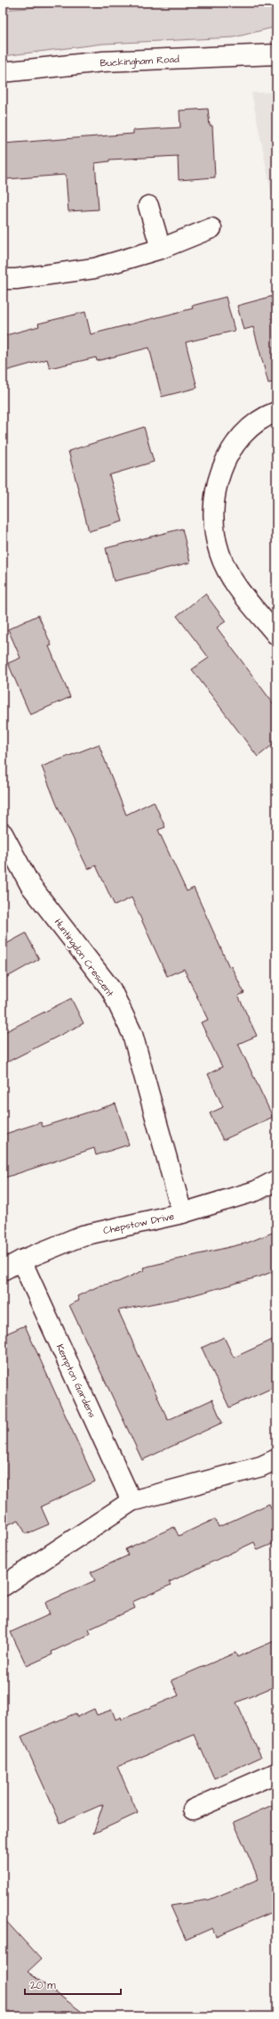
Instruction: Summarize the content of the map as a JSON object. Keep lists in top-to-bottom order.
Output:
{
  "streets": {
    "street": [
      "Buckingham Road",
      "Huntingdon Crescent",
      "Chepstow Drive",
      "Kempton Gardens"
    ]
  },
  "crossings": [
    ["Huntingdon Crescent", "Chepstow Drive"],
    ["Chepstow Drive", "Kempton Gardens"]
  ],
  "scale_bar": "20 m"
}
